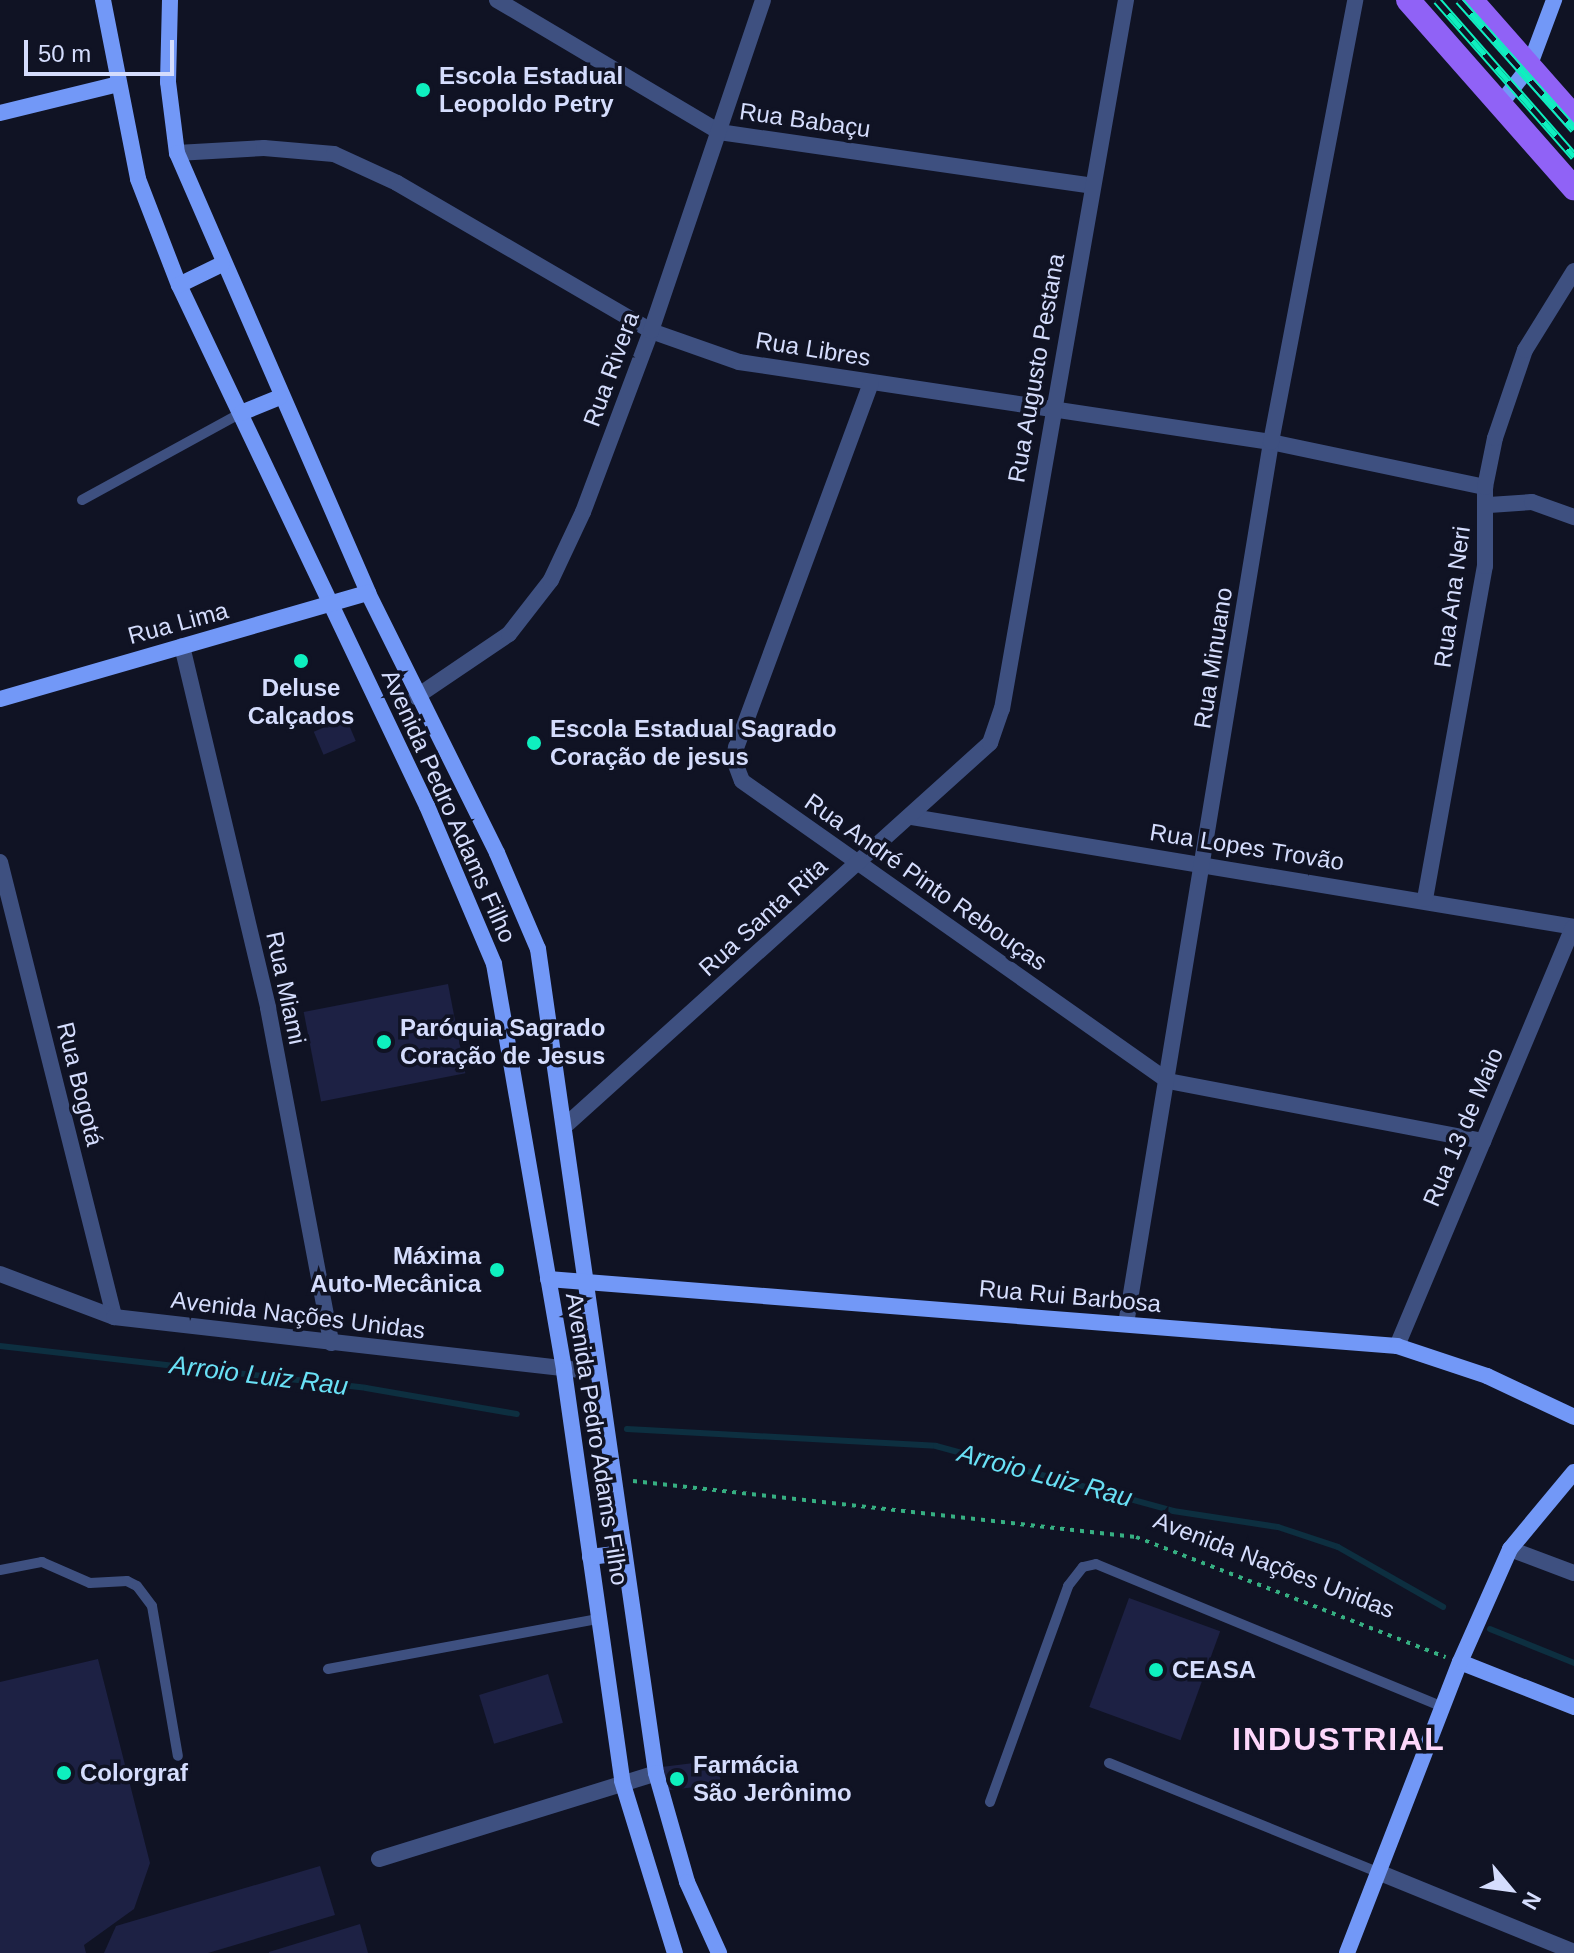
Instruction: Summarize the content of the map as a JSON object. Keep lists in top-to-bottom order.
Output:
{
  "streets": {
    "main road": ["Rua Lima", "Avenida Pedro Adams Filho", "Rua Rui Barbosa"],
    "street": [
      "Rua Babaçu",
      "Rua Libres",
      "Rua Augusto Pestana",
      "Rua Rivera",
      "Rua Ana Neri",
      "Rua Minuano",
      "Rua Lopes Trovão",
      "Rua André Pinto Rebouças",
      "Rua Santa Rita",
      "Rua Miami",
      "Rua Bogotá",
      "Rua 13 de Maio",
      "Avenida Nações Unidas"
    ]
  },
  "crossings": [
    ["Rua Babaçu", "Rua Augusto Pestana"],
    ["Rua Babaçu", "Rua Rivera"],
    ["Rua Libres", "Rua Augusto Pestana"],
    ["Rua Libres", "Rua Rivera"],
    ["Rua Libres", "Rua Ana Neri"],
    ["Rua Libres", "Rua Minuano"],
    ["Rua Libres", "Avenida Pedro Adams Filho"],
    ["Rua Libres", "Rua André Pinto Rebouças"],
    ["Rua Augusto Pestana", "Rua Santa Rita"],
    ["Rua Rivera", "Avenida Pedro Adams Filho"],
    ["Rua Ana Neri", "Rua Lopes Trovão"],
    ["Rua Lima", "Avenida Pedro Adams Filho"],
    ["Rua Lima", "Rua Miami"],
    ["Rua Minuano", "Rua Lopes Trovão"],
    ["Rua Minuano", "Rua André Pinto Rebouças"],
    ["Rua Minuano", "Rua Rui Barbosa"],
    ["Avenida Pedro Adams Filho", "Rua Santa Rita"],
    ["Avenida Pedro Adams Filho", "Rua Rui Barbosa"],
    ["Avenida Pedro Adams Filho", "Avenida Nações Unidas"],
    ["Rua Lopes Trovão", "Rua Santa Rita"],
    ["Rua Lopes Trovão", "Rua 13 de Maio"],
    ["Rua André Pinto Rebouças", "Rua Santa Rita"],
    ["Rua André Pinto Rebouças", "Rua 13 de Maio"],
    ["Rua Miami", "Avenida Nações Unidas"],
    ["Rua Bogotá", "Avenida Nações Unidas"],
    ["Rua 13 de Maio", "Rua Rui Barbosa"]
  ],
  "districts": ["INDUSTRIAL"],
  "water": ["Arroio Luiz Rau"],
  "places": [
    "Escola Estadual Leopoldo Petry",
    "Deluse Calçados",
    "Escola Estadual Sagrado Coração de jesus",
    "Paróquia Sagrado Coração de Jesus",
    "Máxima Auto-Mecânica",
    "CEASA",
    "Colorgraf",
    "Farmácia São Jerônimo"
  ],
  "scale_bar": "50 m",
  "north": "bottom right"
}
